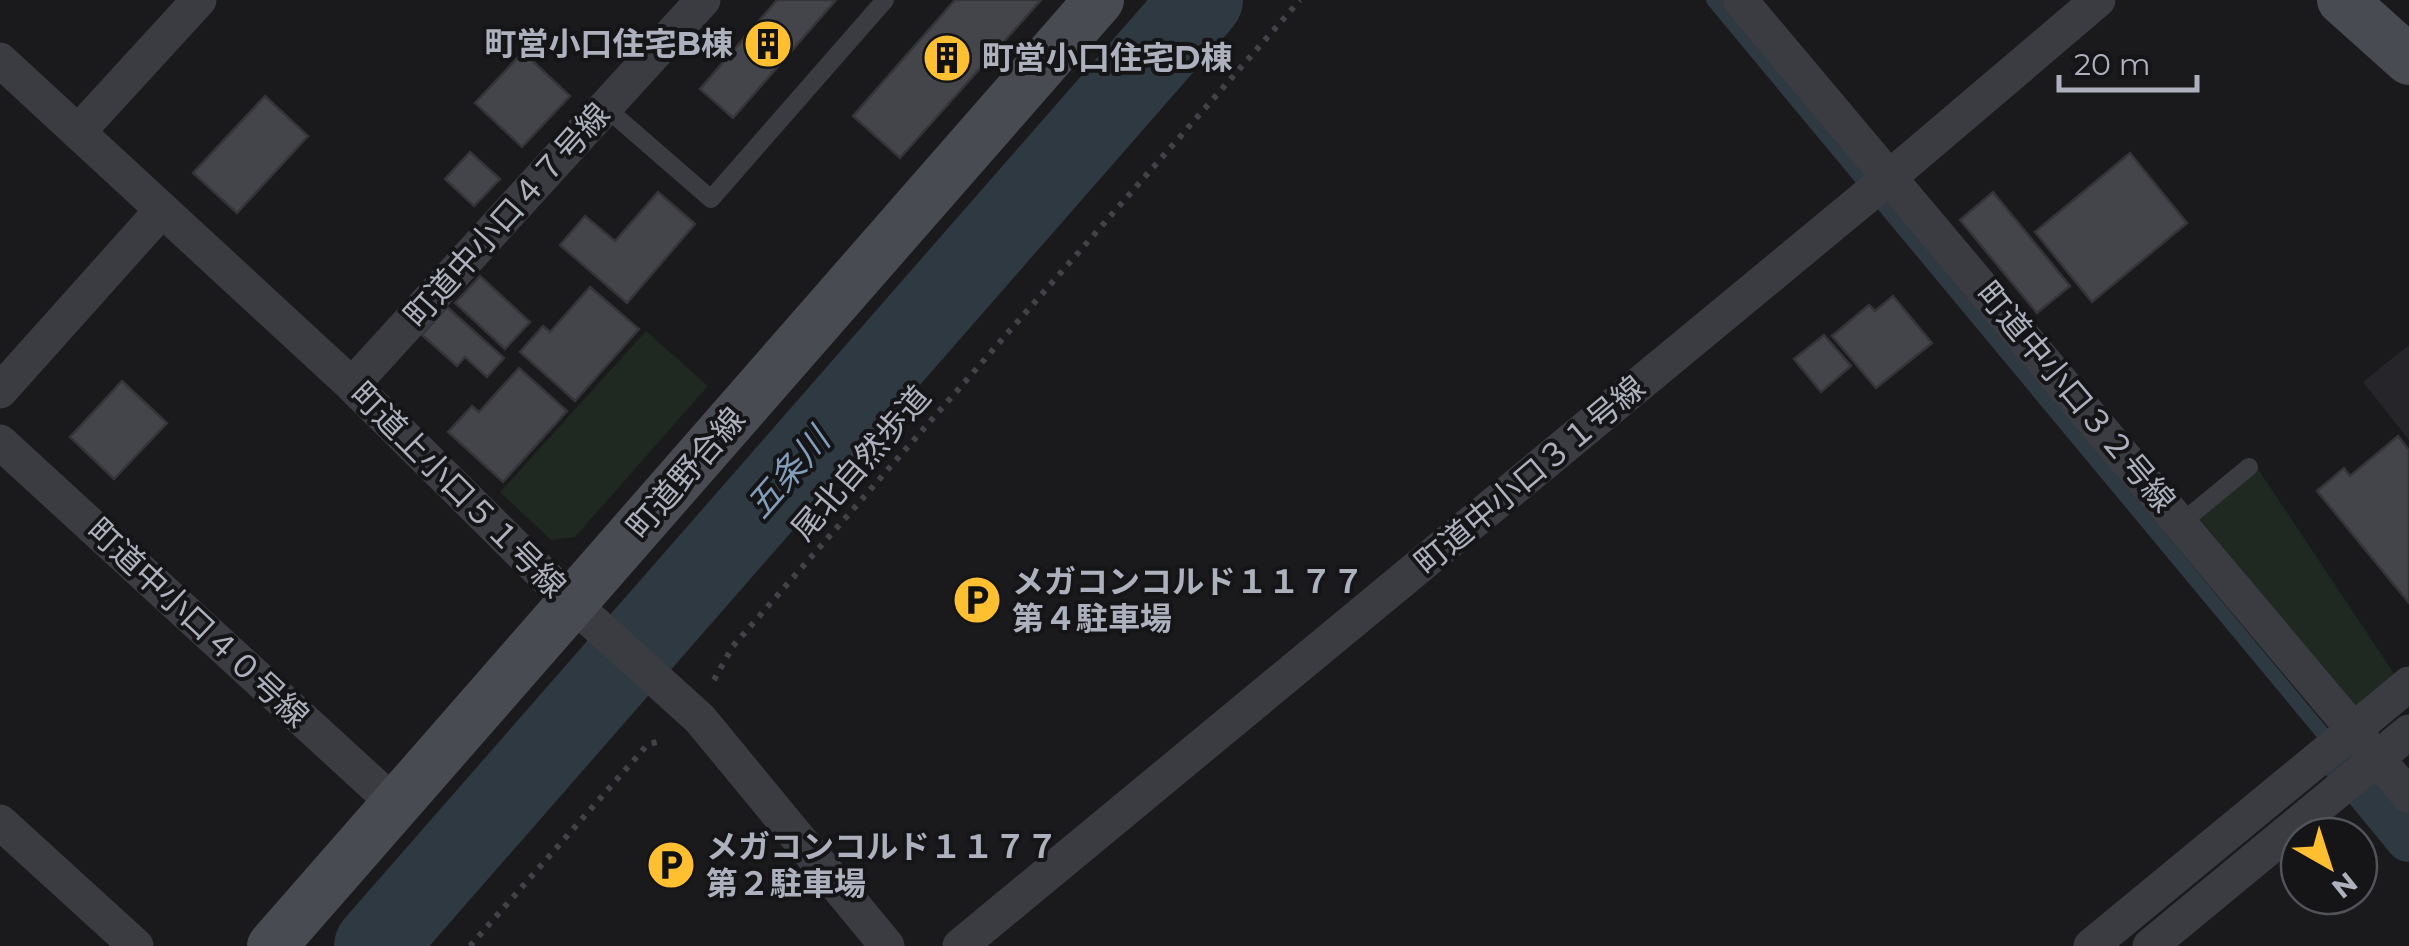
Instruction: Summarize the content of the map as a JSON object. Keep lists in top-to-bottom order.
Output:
{
  "streets": {
    "street": [
      "町道中小口４７号線",
      "町道中小口３２号線",
      "町道野合線",
      "町道中小口３１号線",
      "町道上小口５１号線",
      "町道中小口４０号線"
    ],
    "path": ["尾北自然歩道"]
  },
  "crossings": [
    ["町道中小口４７号線", "町道上小口５１号線"],
    ["町道中小口３２号線", "町道中小口３１号線"],
    ["尾北自然歩道", "町道上小口５１号線"],
    ["町道野合線", "町道上小口５１号線"],
    ["町道野合線", "町道中小口４０号線"]
  ],
  "water": ["五条川"],
  "places": {
    "building": ["町営小口住宅B棟", "町営小口住宅D棟"],
    "parking": ["メガコンコルド１１７７ 第４駐車場", "メガコンコルド１１７７ 第２駐車場"]
  },
  "scale_bar": "20 m",
  "north": "bottom right"
}
